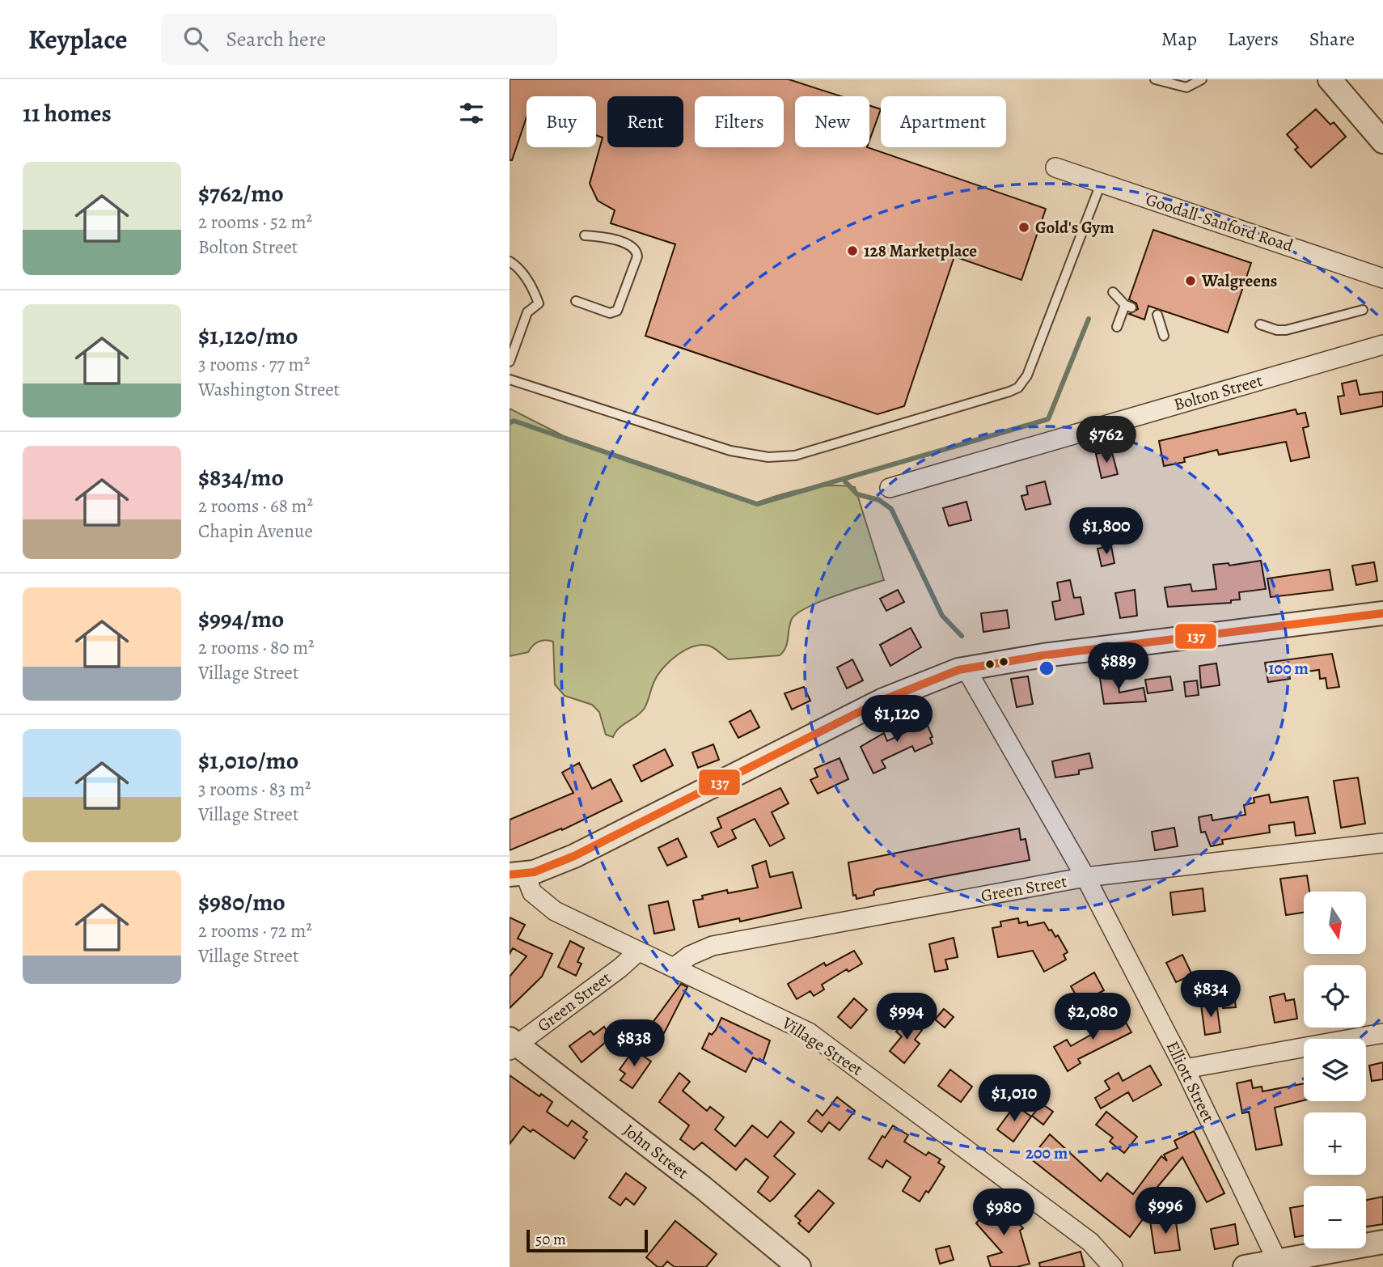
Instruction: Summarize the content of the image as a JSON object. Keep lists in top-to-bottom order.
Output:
{
  "streets": {
    "street": [
      "Goodall-Sanford Road",
      "Bolton Street",
      "Green Street",
      "Village Street",
      "Elliott Street",
      "John Street"
    ]
  },
  "crossings": [
    ["Green Street", "Village Street"],
    ["Green Street", "Elliott Street"],
    ["Green Street", "John Street"]
  ],
  "places": ["Gold's Gym", "128 Marketplace", "Walgreens"],
  "lines": ["transit line 137"],
  "scale_bar": "50 m",
  "north": "bottom",
  "page": {
    "header": "Keyplace",
    "search": "Search here",
    "nav": ["Map", "Layers", "Share"],
    "heading": "11 homes",
    "chip": [
      "Buy",
      "Rent",
      "Filters",
      "New",
      "Apartment"
    ],
    "list": [
      {
        "name": "$762/mo",
        "note": "2 rooms · 52 m² · Bolton Street"
      },
      {
        "name": "$1,120/mo",
        "note": "3 rooms · 77 m² · Washington Street"
      },
      {
        "name": "$834/mo",
        "note": "2 rooms · 68 m² · Chapin Avenue"
      },
      {
        "name": "$994/mo",
        "note": "2 rooms · 80 m² · Village Street"
      },
      {
        "name": "$1,010/mo",
        "note": "3 rooms · 83 m² · Village Street"
      },
      {
        "name": "$980/mo",
        "note": "2 rooms · 72 m² · Village Street"
      }
    ],
    "price": [
      "$762",
      "$1,800",
      "$889",
      "$1,120",
      "$834",
      "$994",
      "$2,080",
      "$838",
      "$1,010",
      "$996",
      "$980"
    ],
    "map_buttons": ["+", "−"],
    "scale": "50 m"
  },
  "rings": ["100 m", "200 m"]
}
